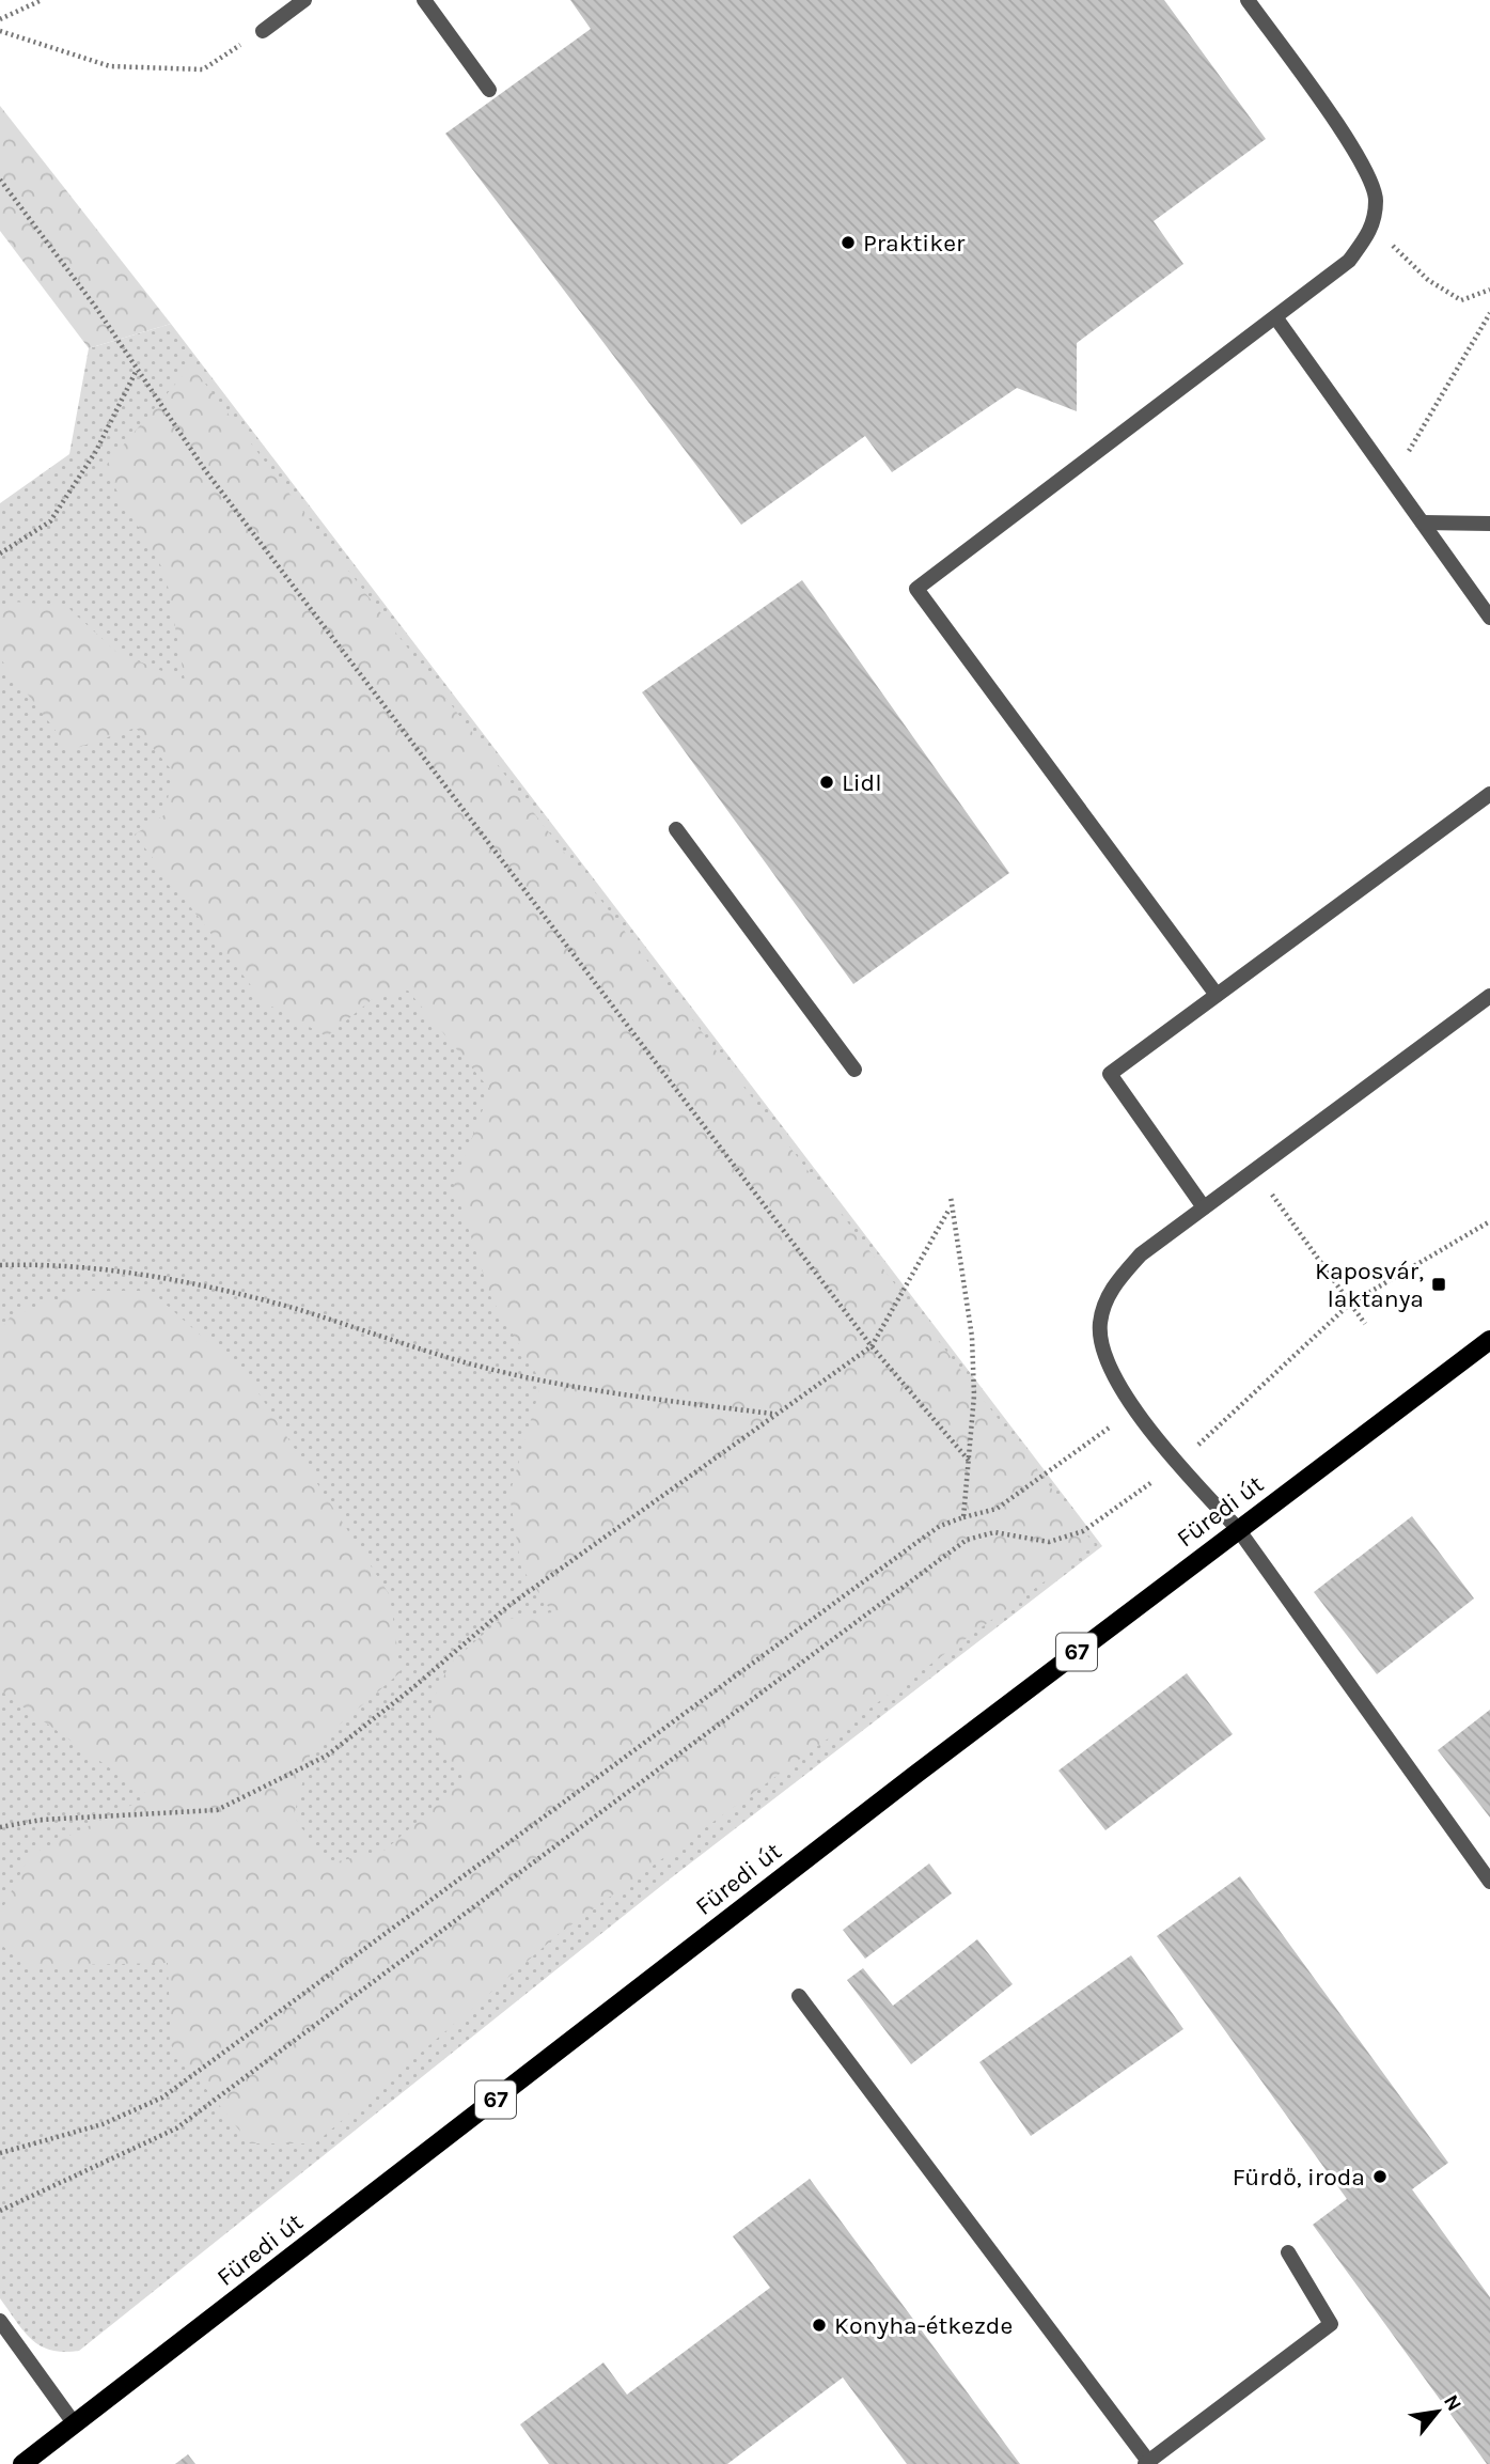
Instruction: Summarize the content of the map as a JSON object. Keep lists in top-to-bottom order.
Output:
{
  "streets": {
    "main road": ["Füredi út", "67"]
  },
  "places": {
    "other": [
      "Praktiker",
      "Lidl",
      "Fürdő, iroda",
      "Konyha-étkezde"
    ],
    "transit": ["Kaposvár, laktanya"]
  },
  "north": "top right"
}
